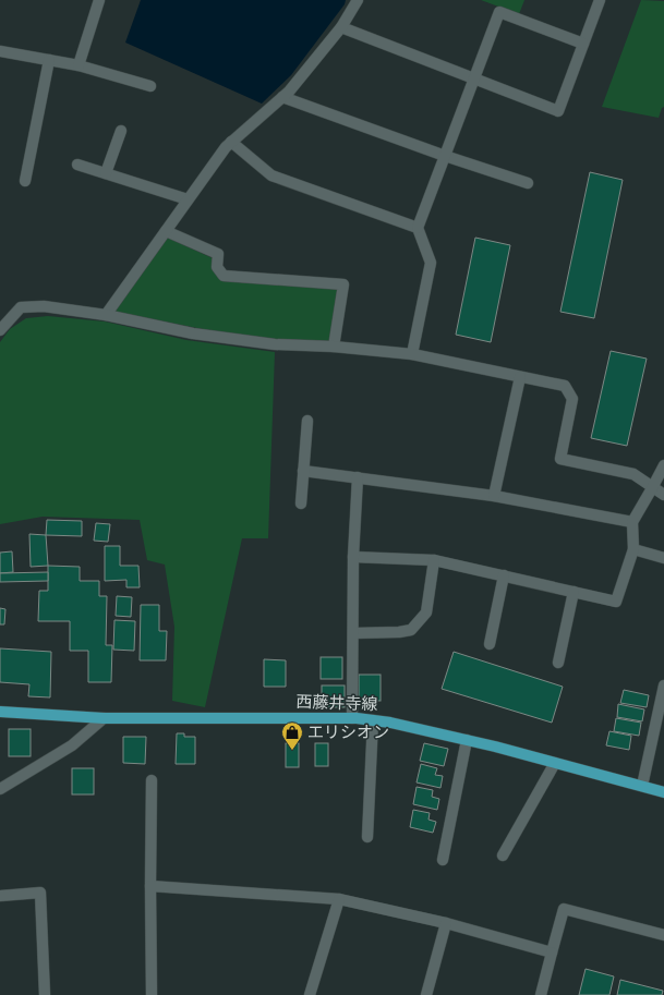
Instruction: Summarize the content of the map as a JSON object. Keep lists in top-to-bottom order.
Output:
{
  "streets": {
    "main road": ["西藤井寺線"]
  },
  "places": {
    "shop": ["エリシオン"]
  }
}
